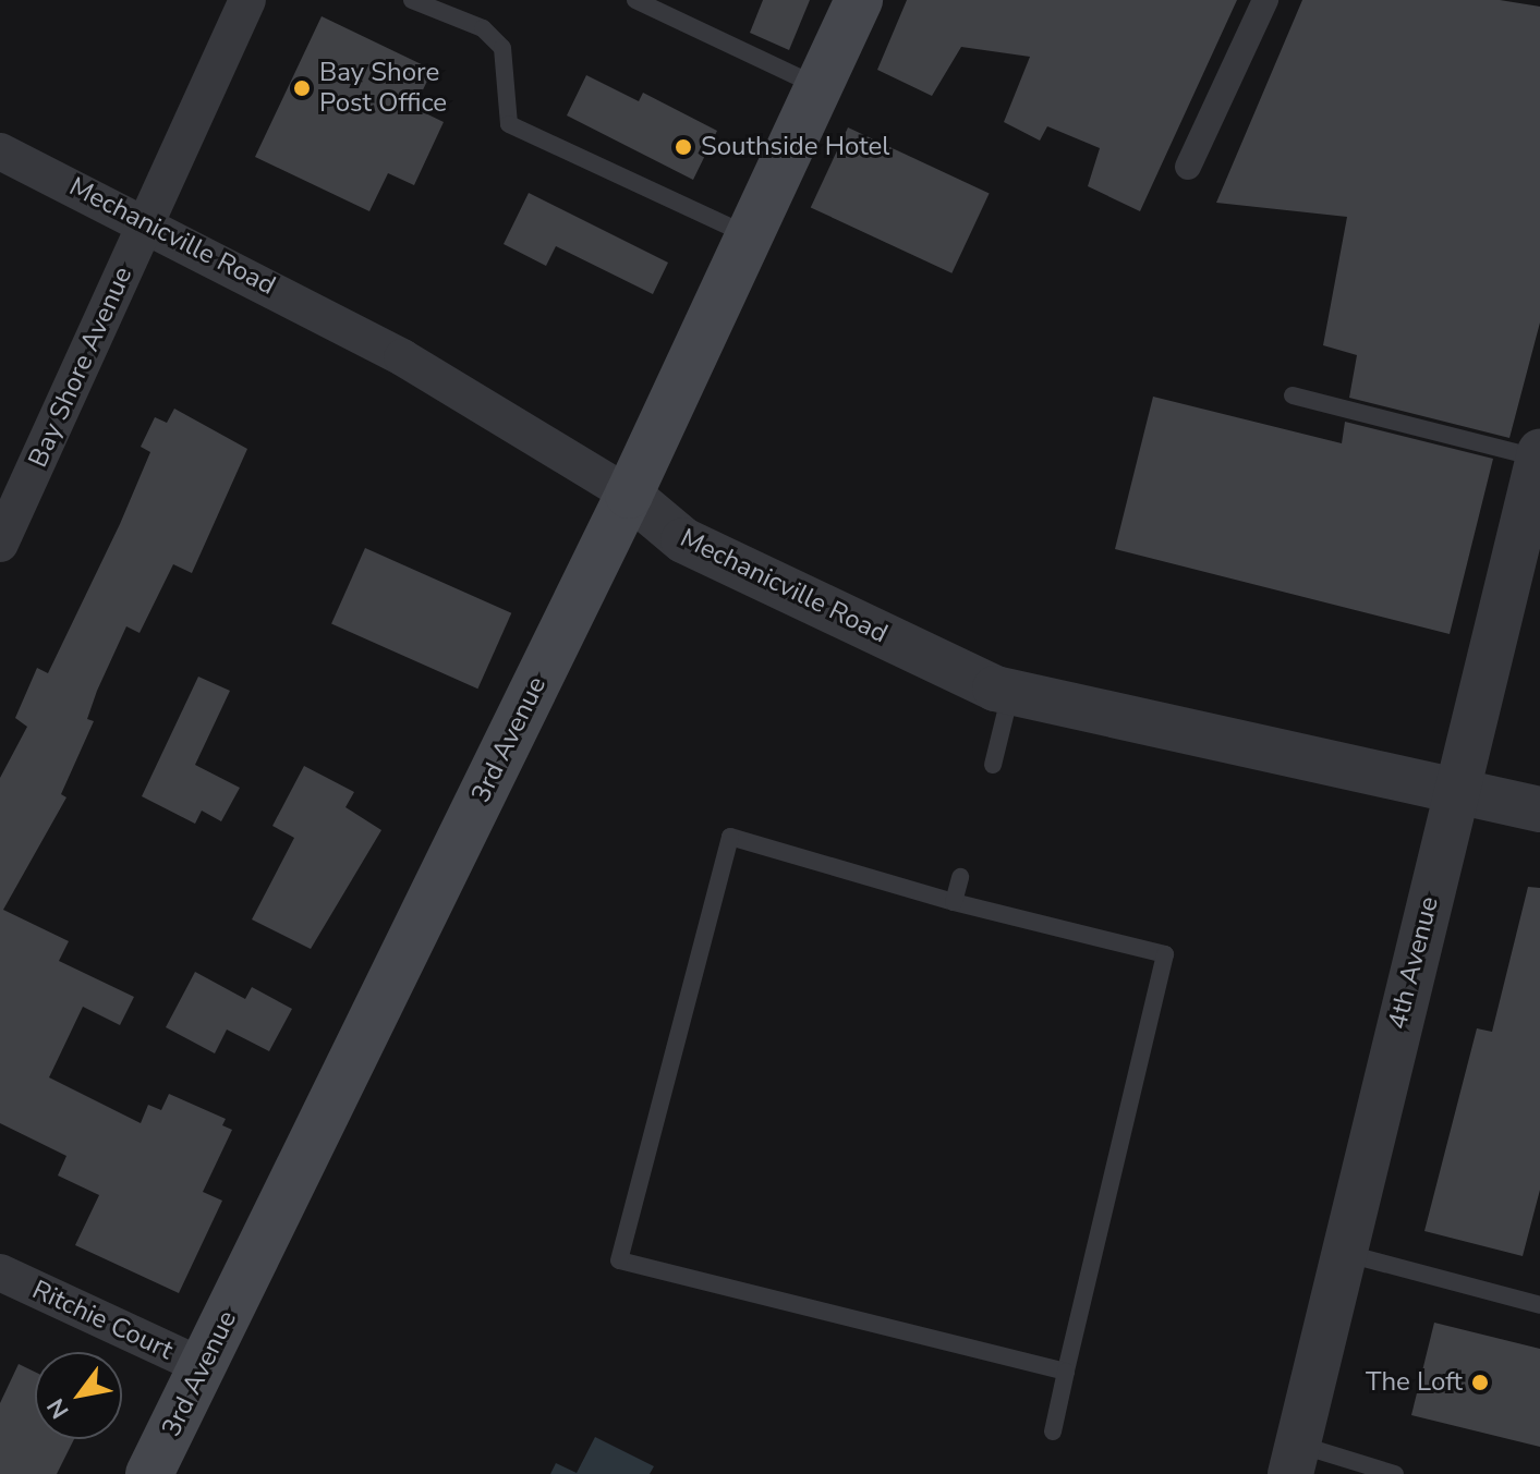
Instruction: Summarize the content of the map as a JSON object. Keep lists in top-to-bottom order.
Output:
{
  "streets": {
    "main road": ["3rd Avenue"],
    "street": [
      "Mechanicville Road",
      "Bay Shore Avenue",
      "4th Avenue",
      "Ritchie Court"
    ]
  },
  "crossings": [
    ["Mechanicville Road", "Bay Shore Avenue"],
    ["Mechanicville Road", "3rd Avenue"],
    ["Mechanicville Road", "4th Avenue"],
    ["3rd Avenue", "Ritchie Court"]
  ],
  "places": ["Bay Shore Post Office", "Southside Hotel", "The Loft"],
  "north": "bottom left"
}
